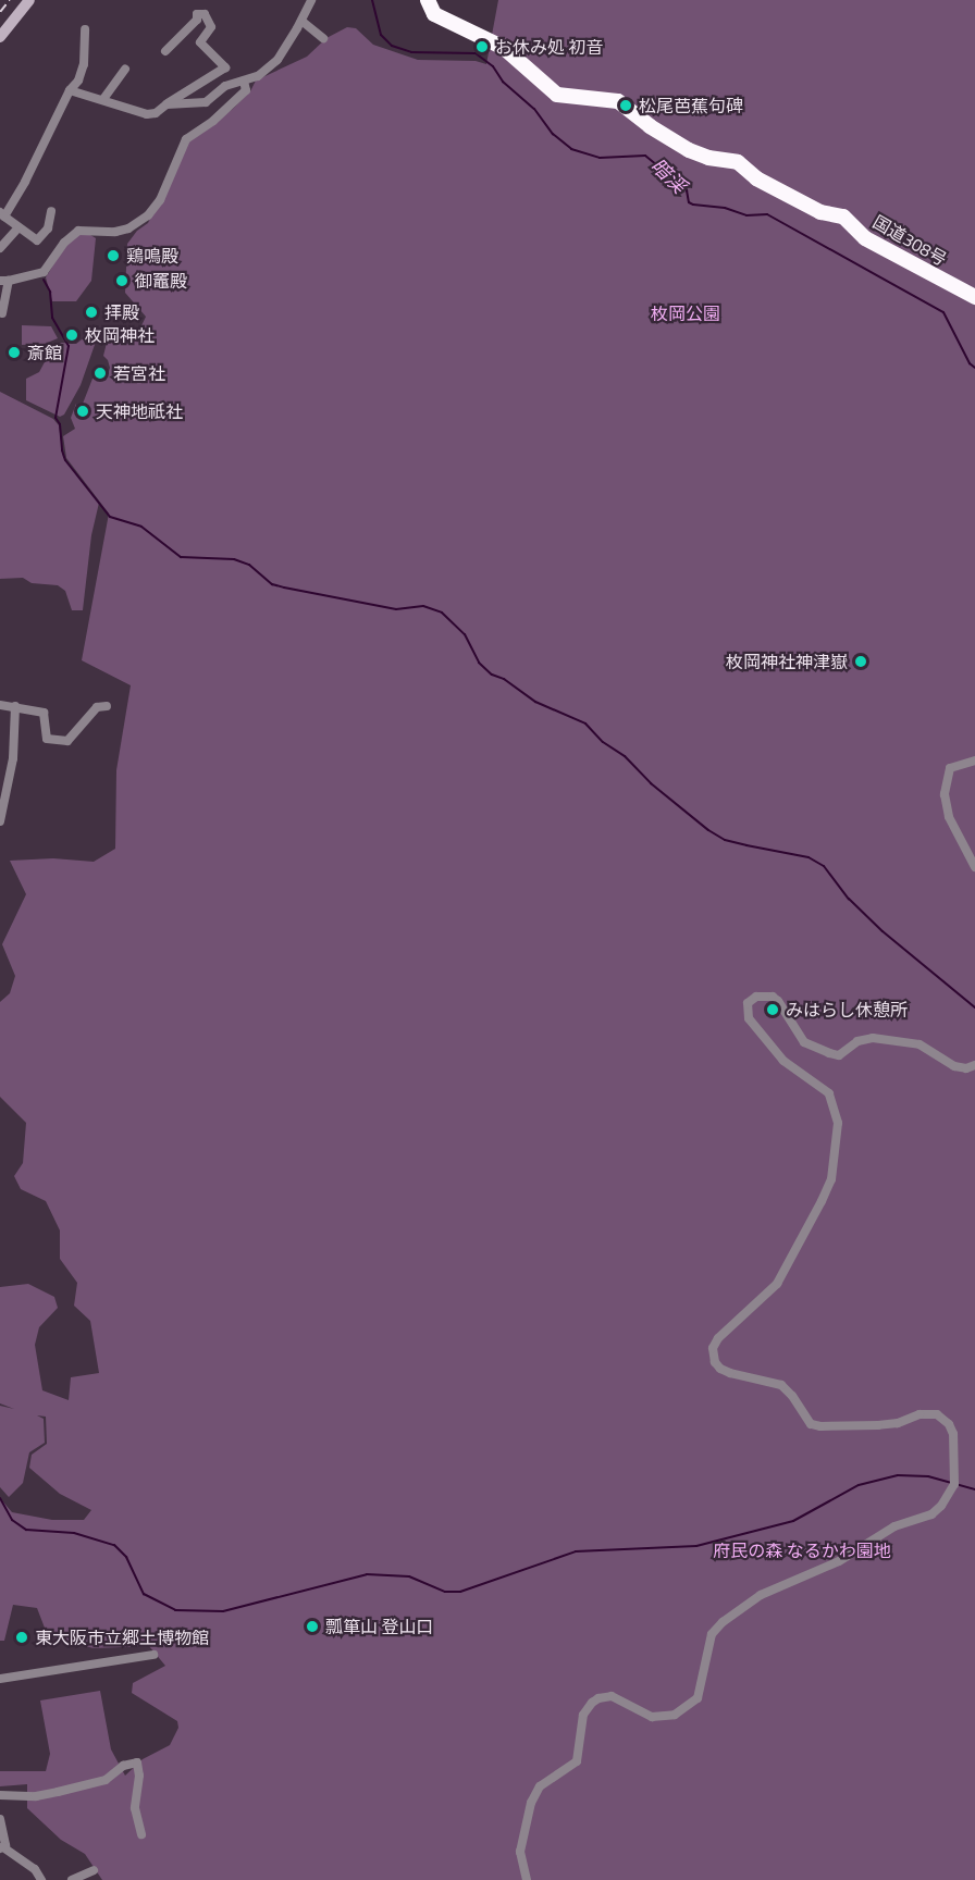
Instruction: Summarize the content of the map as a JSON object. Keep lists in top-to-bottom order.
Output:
{
  "streets": {
    "highway": ["国道308号"]
  },
  "water": ["暗渓"],
  "parks": ["枚岡公園", "府民の森 なるかわ園地"],
  "places": [
    "お休み処 初音",
    "松尾芭蕉句碑",
    "鶏鳴殿",
    "御竈殿",
    "拝殿",
    "枚岡神社",
    "斎館",
    "若宮社",
    "天神地祇社",
    "枚岡神社神津嶽",
    "みはらし休憩所",
    "瓢箪山 登山口",
    "東大阪市立郷土博物館"
  ]
}
